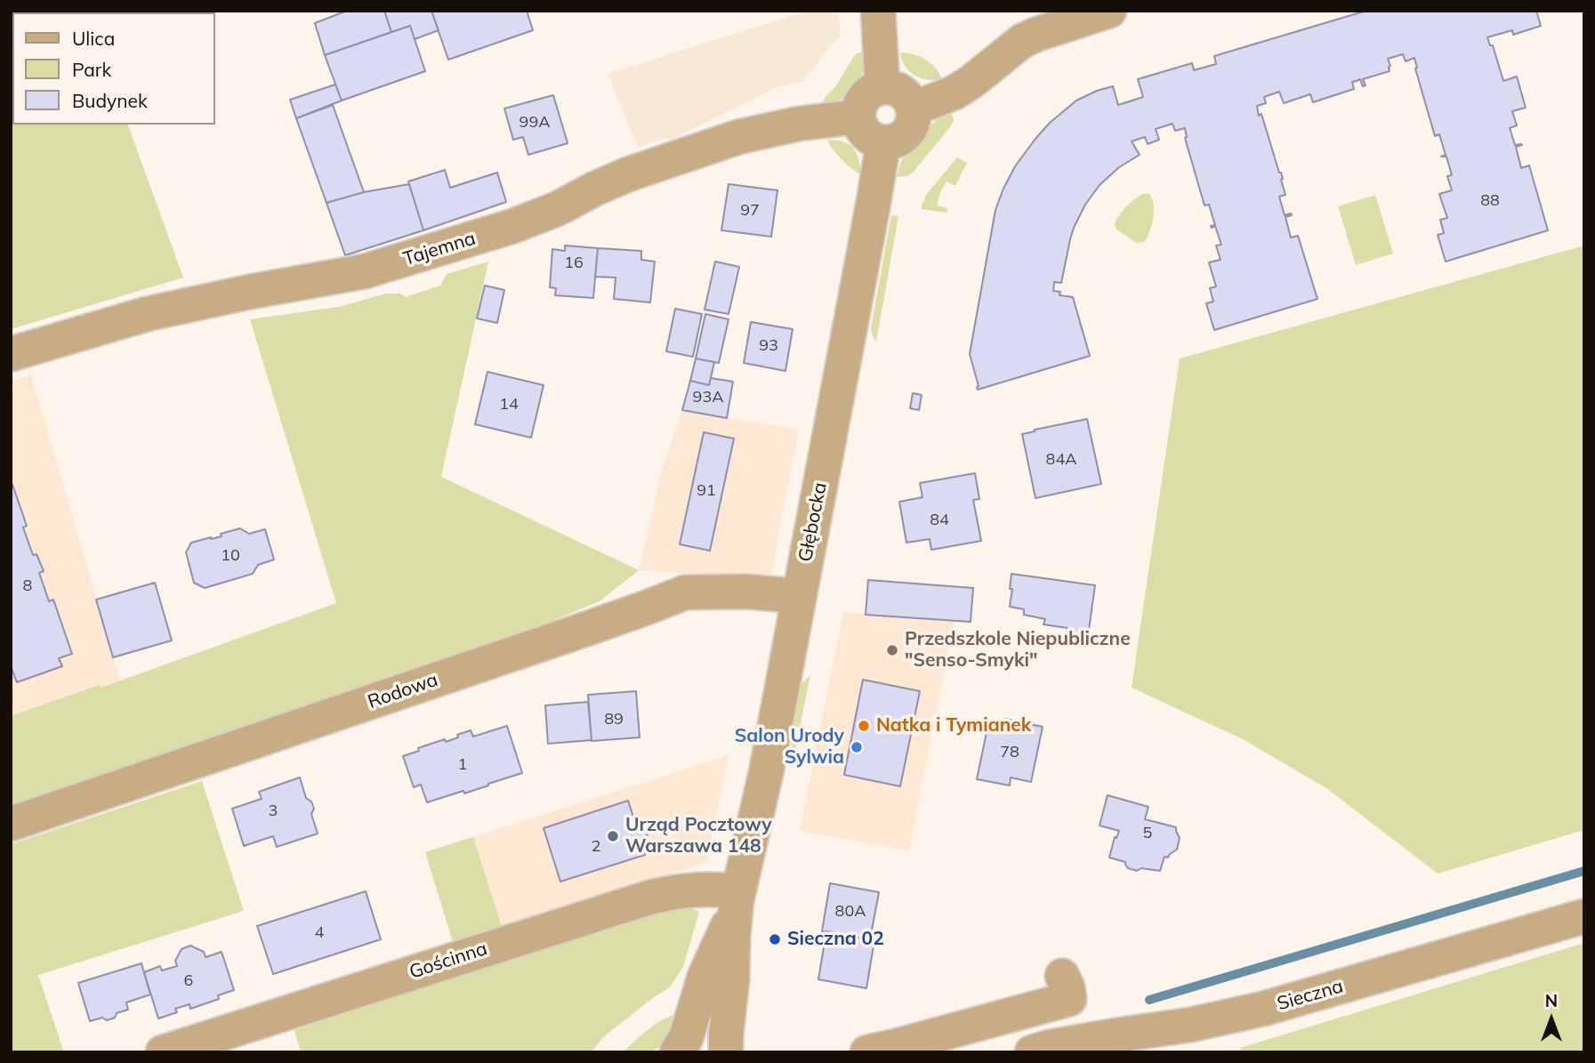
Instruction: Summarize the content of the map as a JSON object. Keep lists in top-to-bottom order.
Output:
{
  "streets": {
    "street": [
      "Tajemna",
      "Głębocka",
      "Rodowa",
      "Gościnna",
      "Sieczna"
    ]
  },
  "crossings": [
    ["Tajemna", "Głębocka"],
    ["Głębocka", "Rodowa"],
    ["Głębocka", "Gościnna"]
  ],
  "places": [
    "Przedszkole Niepubliczne \"Senso-Smyki\"",
    "Natka i Tymianek",
    "Salon Urody Sylwia",
    "Urząd Pocztowy Warszawa 148",
    "Sieczna 02"
  ],
  "house_numbers": [
    "99A",
    "88",
    "97",
    "16",
    "93",
    "93A",
    "14",
    "84A",
    "91",
    "84",
    "10",
    "8",
    "89",
    "78",
    "1",
    "3",
    "5",
    "2",
    "80A",
    "4",
    "6"
  ],
  "legend": ["Ulica", "Park", "Budynek"],
  "north": "top"
}
